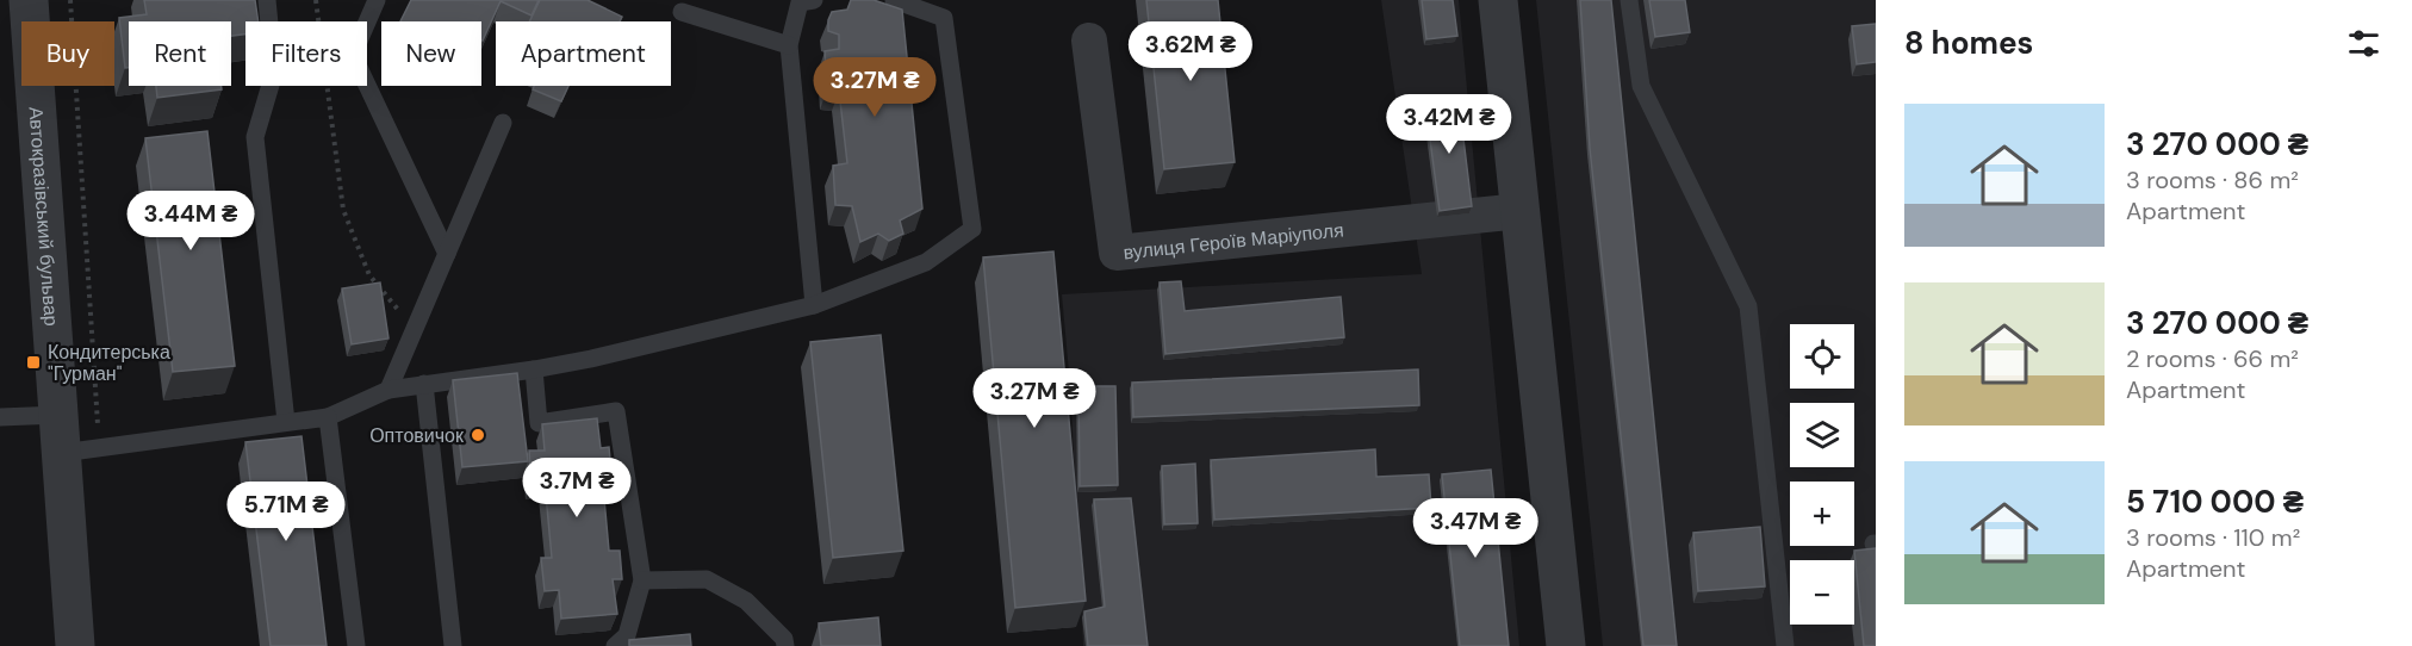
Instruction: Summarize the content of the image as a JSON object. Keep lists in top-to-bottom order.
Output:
{
  "streets": {
    "street": ["Автокразівський бульвар", "вулиця Героїв Маріуполя"]
  },
  "places": {
    "transit": ["Кондитерська \"Гурман\""],
    "other": ["Оптовичок"]
  },
  "page": {
    "heading": "8 homes",
    "price": [
      "3.62M ₴",
      "3.27M ₴",
      "3.42M ₴",
      "3.44M ₴",
      "3.27M ₴",
      "3.7M ₴",
      "5.71M ₴",
      "3.47M ₴"
    ],
    "chip": [
      "Buy",
      "Rent",
      "Filters",
      "New",
      "Apartment"
    ],
    "list": [
      {
        "name": "3 270 000 ₴",
        "note": "3 rooms · 86 m² · Apartment"
      },
      {
        "name": "3 270 000 ₴",
        "note": "2 rooms · 66 m² · Apartment"
      },
      {
        "name": "5 710 000 ₴",
        "note": "3 rooms · 110 m² · Apartment"
      }
    ],
    "map_buttons": ["+", "−"]
  }
}
